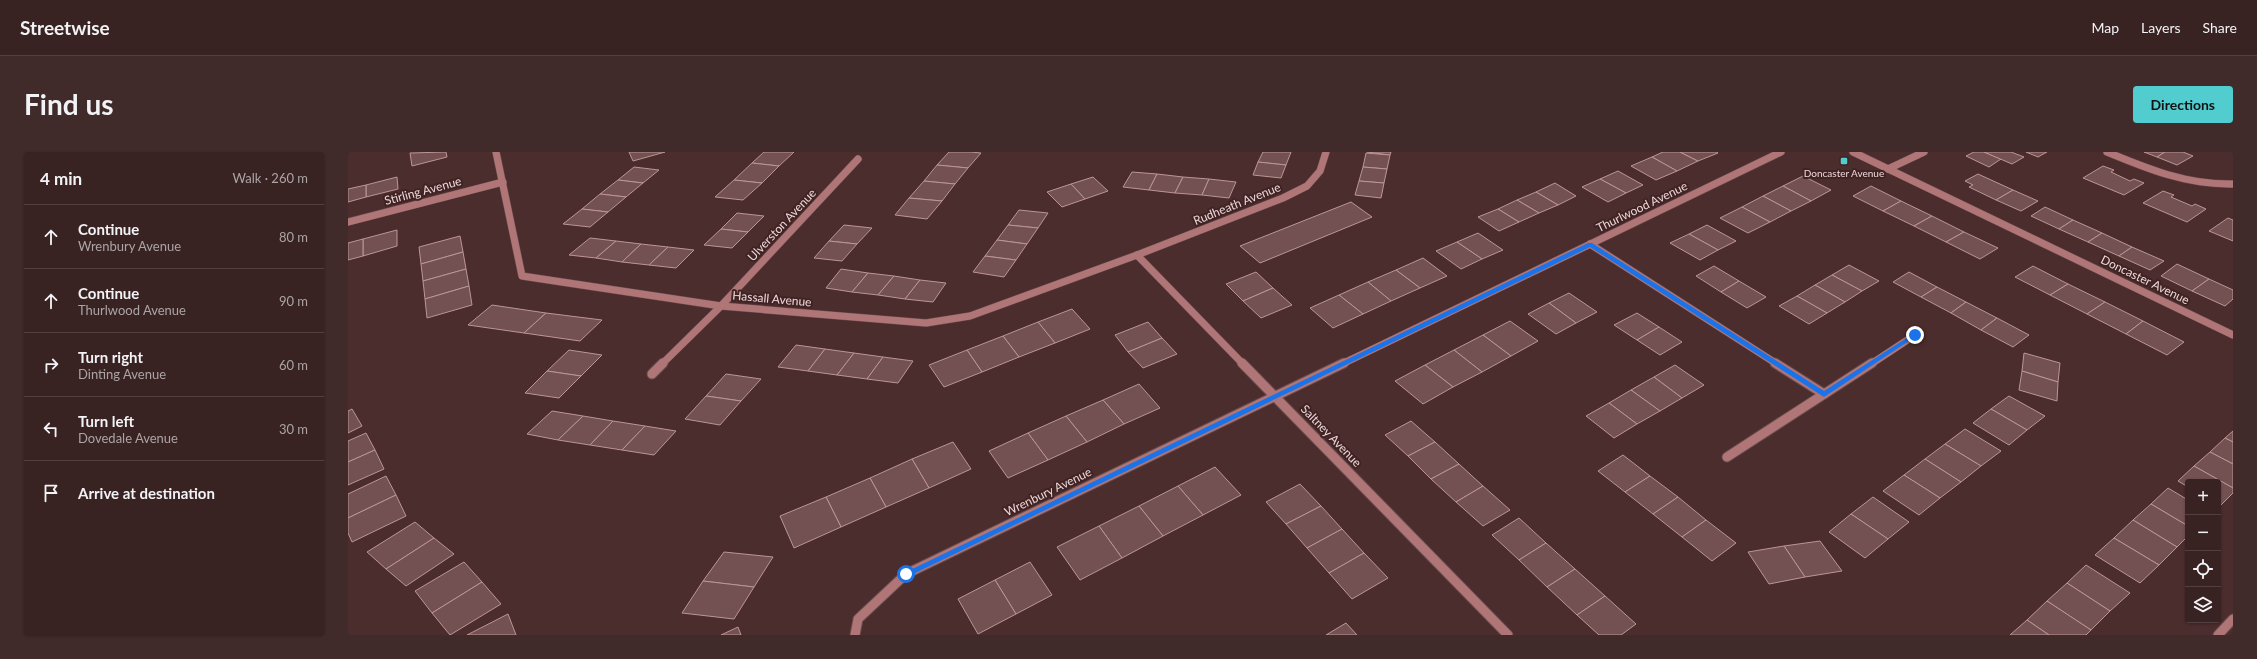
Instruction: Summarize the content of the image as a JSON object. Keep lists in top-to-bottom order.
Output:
{
  "streets": {
    "street": [
      "Stirling Avenue",
      "Rudheath Avenue",
      "Thurlwood Avenue",
      "Ulverston Avenue",
      "Doncaster Avenue",
      "Hassall Avenue",
      "Saltney Avenue",
      "Wrenbury Avenue"
    ]
  },
  "crossings": [
    ["Stirling Avenue", "Hassall Avenue"],
    ["Rudheath Avenue", "Hassall Avenue"],
    ["Rudheath Avenue", "Saltney Avenue"],
    ["Thurlwood Avenue", "Saltney Avenue"],
    ["Thurlwood Avenue", "Wrenbury Avenue"],
    ["Ulverston Avenue", "Hassall Avenue"],
    ["Hassall Avenue", "Saltney Avenue"],
    ["Saltney Avenue", "Wrenbury Avenue"]
  ],
  "places": {
    "transit": ["Doncaster Avenue"]
  },
  "page": {
    "header": "Streetwise",
    "nav": ["Map", "Layers", "Share"],
    "buttons": "Directions",
    "title": "Find us",
    "heading": ["4 min", "Walk · 260 m"],
    "list": [
      ["Continue", "Wrenbury Avenue", "80 m"],
      ["Continue", "Thurlwood Avenue", "90 m"],
      ["Turn right", "Dinting Avenue", "60 m"],
      ["Turn left", "Dovedale Avenue", "30 m"],
      "Arrive at destination"
    ],
    "map_buttons": ["+", "−"]
  }
}
